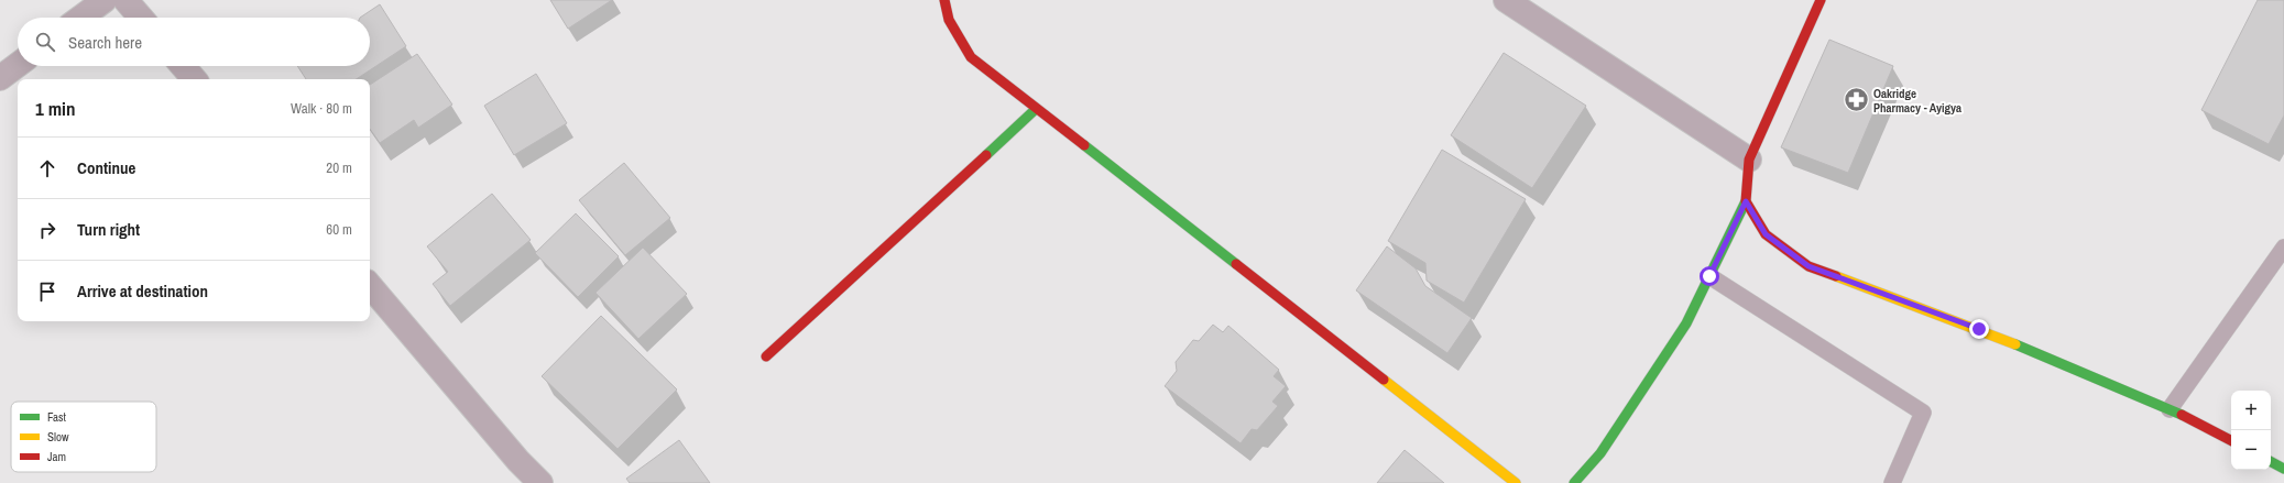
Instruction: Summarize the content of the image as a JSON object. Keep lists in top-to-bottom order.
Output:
{
  "places": {
    "pharmacy": ["Oakridge Pharmacy - Ayigya"]
  },
  "legend": ["Fast", "Slow", "Jam"],
  "page": {
    "search": "Search here",
    "heading": ["1 min", "Walk · 80 m"],
    "list": [
      ["Continue", "20 m"],
      ["Turn right", "60 m"],
      "Arrive at destination"
    ],
    "map_buttons": ["+", "−"]
  }
}
